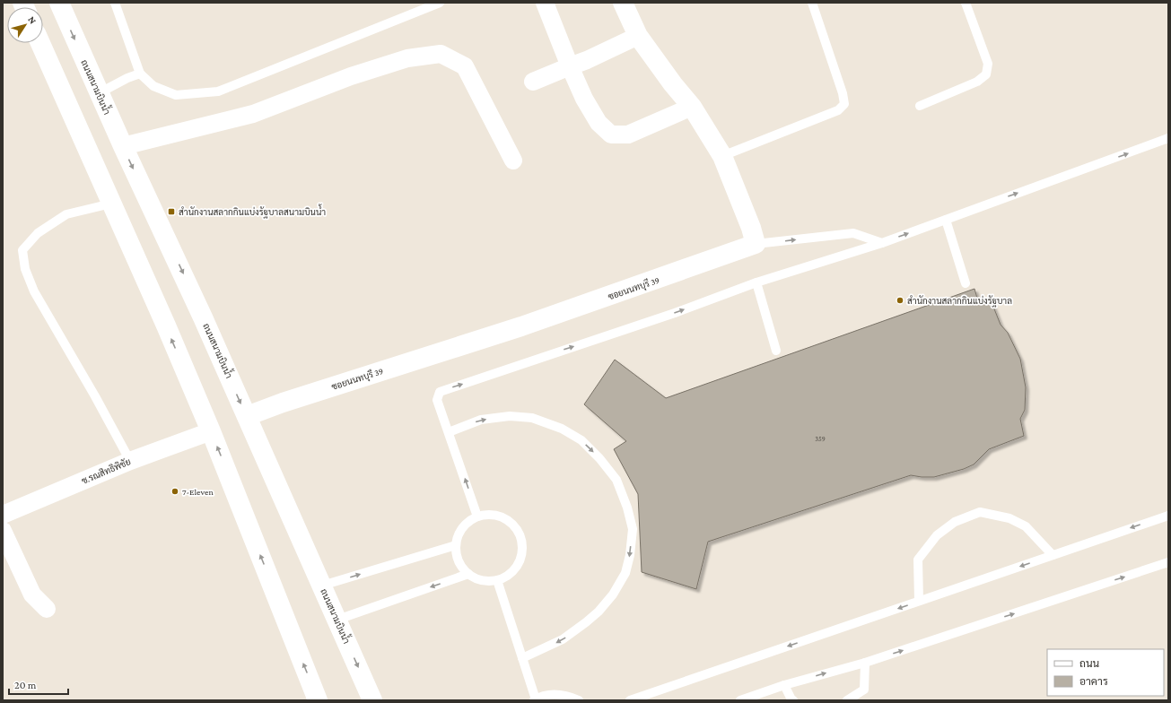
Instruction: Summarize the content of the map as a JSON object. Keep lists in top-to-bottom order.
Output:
{
  "streets": {
    "main road": ["ถนนสนามบินน้ำ", "ซอยนนทบุรี 39"],
    "street": ["ซ.รณสิทธิพิชัย"]
  },
  "crossings": [
    ["ถนนสนามบินน้ำ", "ซอยนนทบุรี 39"]
  ],
  "places": {
    "transit": ["สำนักงานสลากกินแบ่งรัฐบาลสนามบินน้ำ"],
    "other": ["สำนักงานสลากกินแบ่งรัฐบาล", "7-Eleven"]
  },
  "house_numbers": ["359"],
  "legend": ["ถนน", "อาคาร"],
  "scale_bar": "20 m",
  "north": "top right"
}
